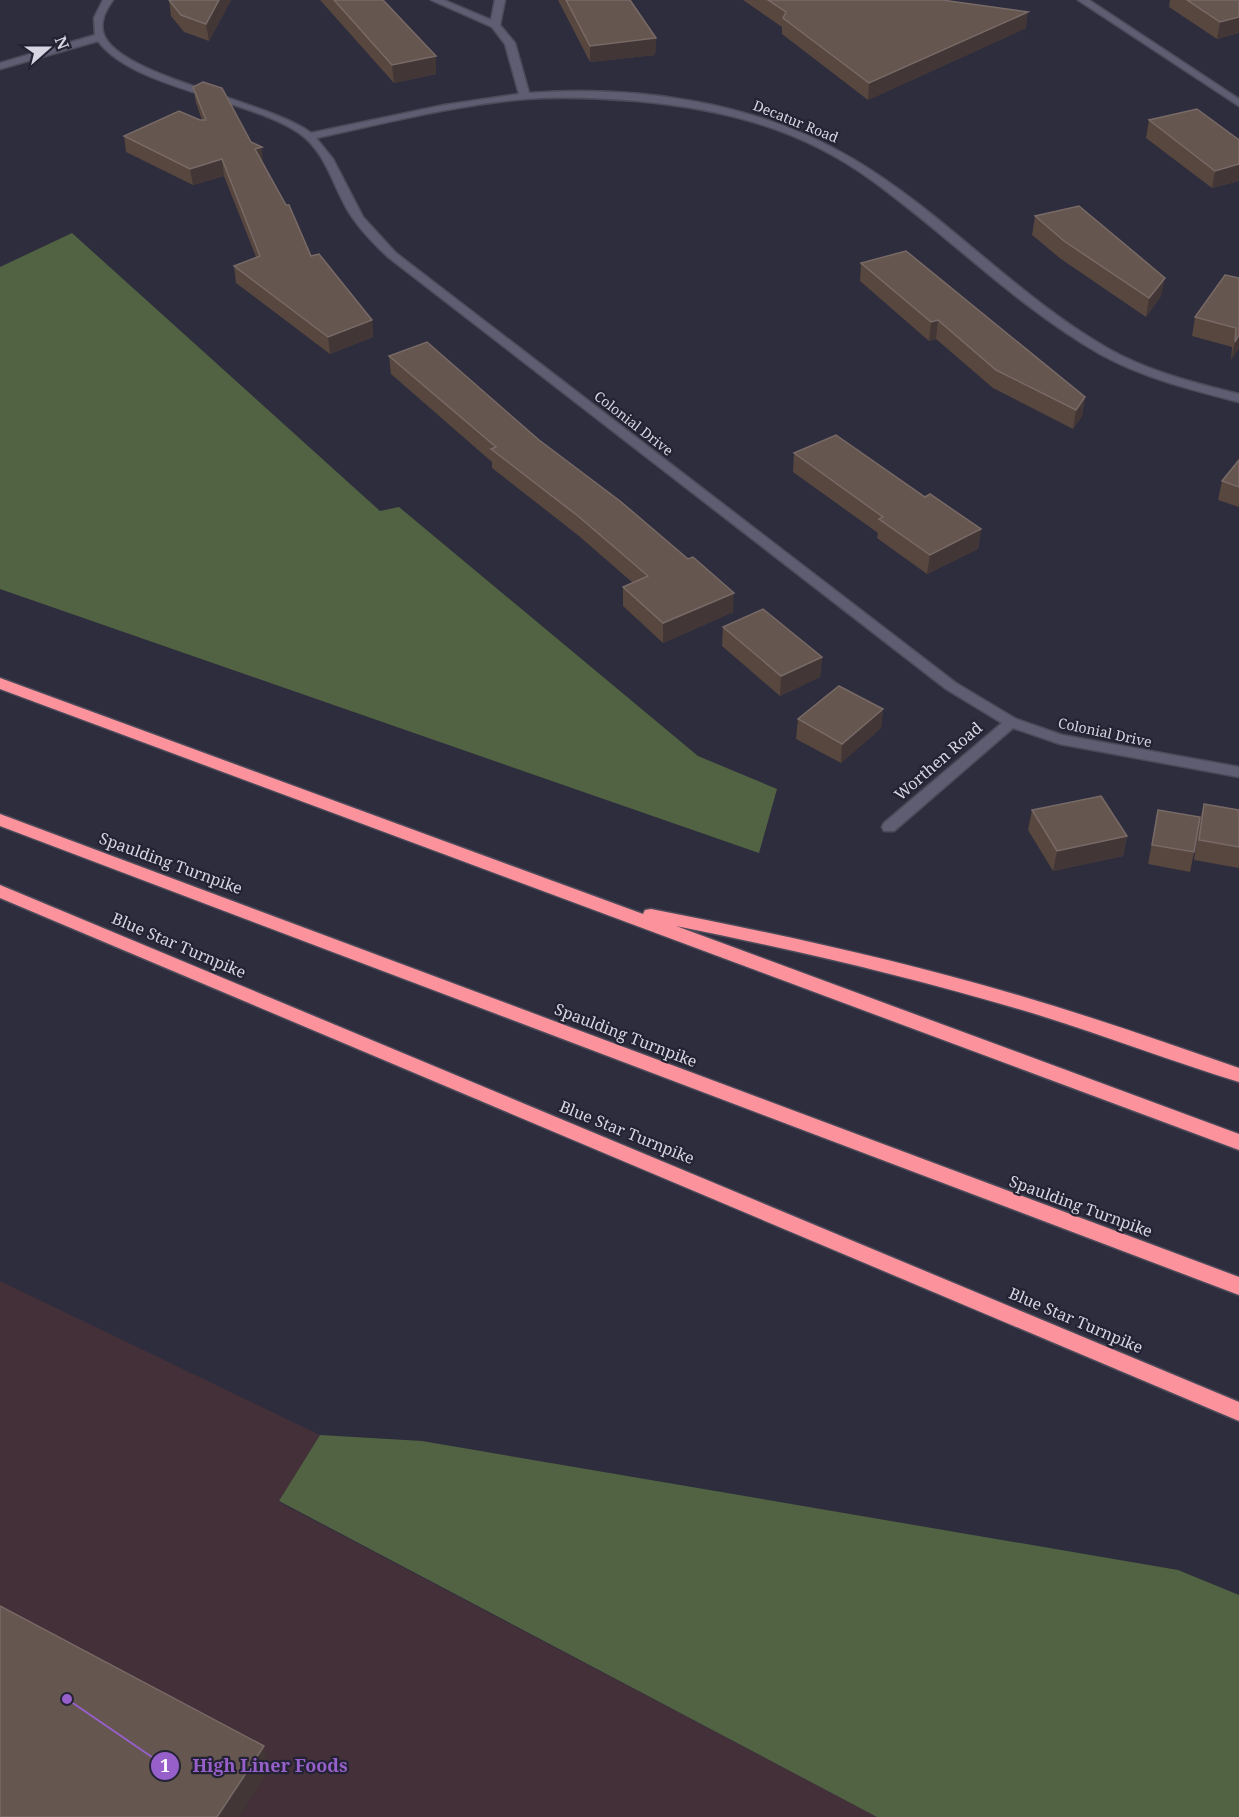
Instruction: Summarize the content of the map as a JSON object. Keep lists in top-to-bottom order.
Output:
{
  "streets": {
    "highway": ["Spaulding Turnpike", "Blue Star Turnpike"],
    "street": ["Decatur Road", "Colonial Drive", "Worthen Road"]
  },
  "crossings": [
    ["Decatur Road", "Colonial Drive"],
    ["Colonial Drive", "Worthen Road"]
  ],
  "places": ["High Liner Foods"],
  "north": "right"
}
